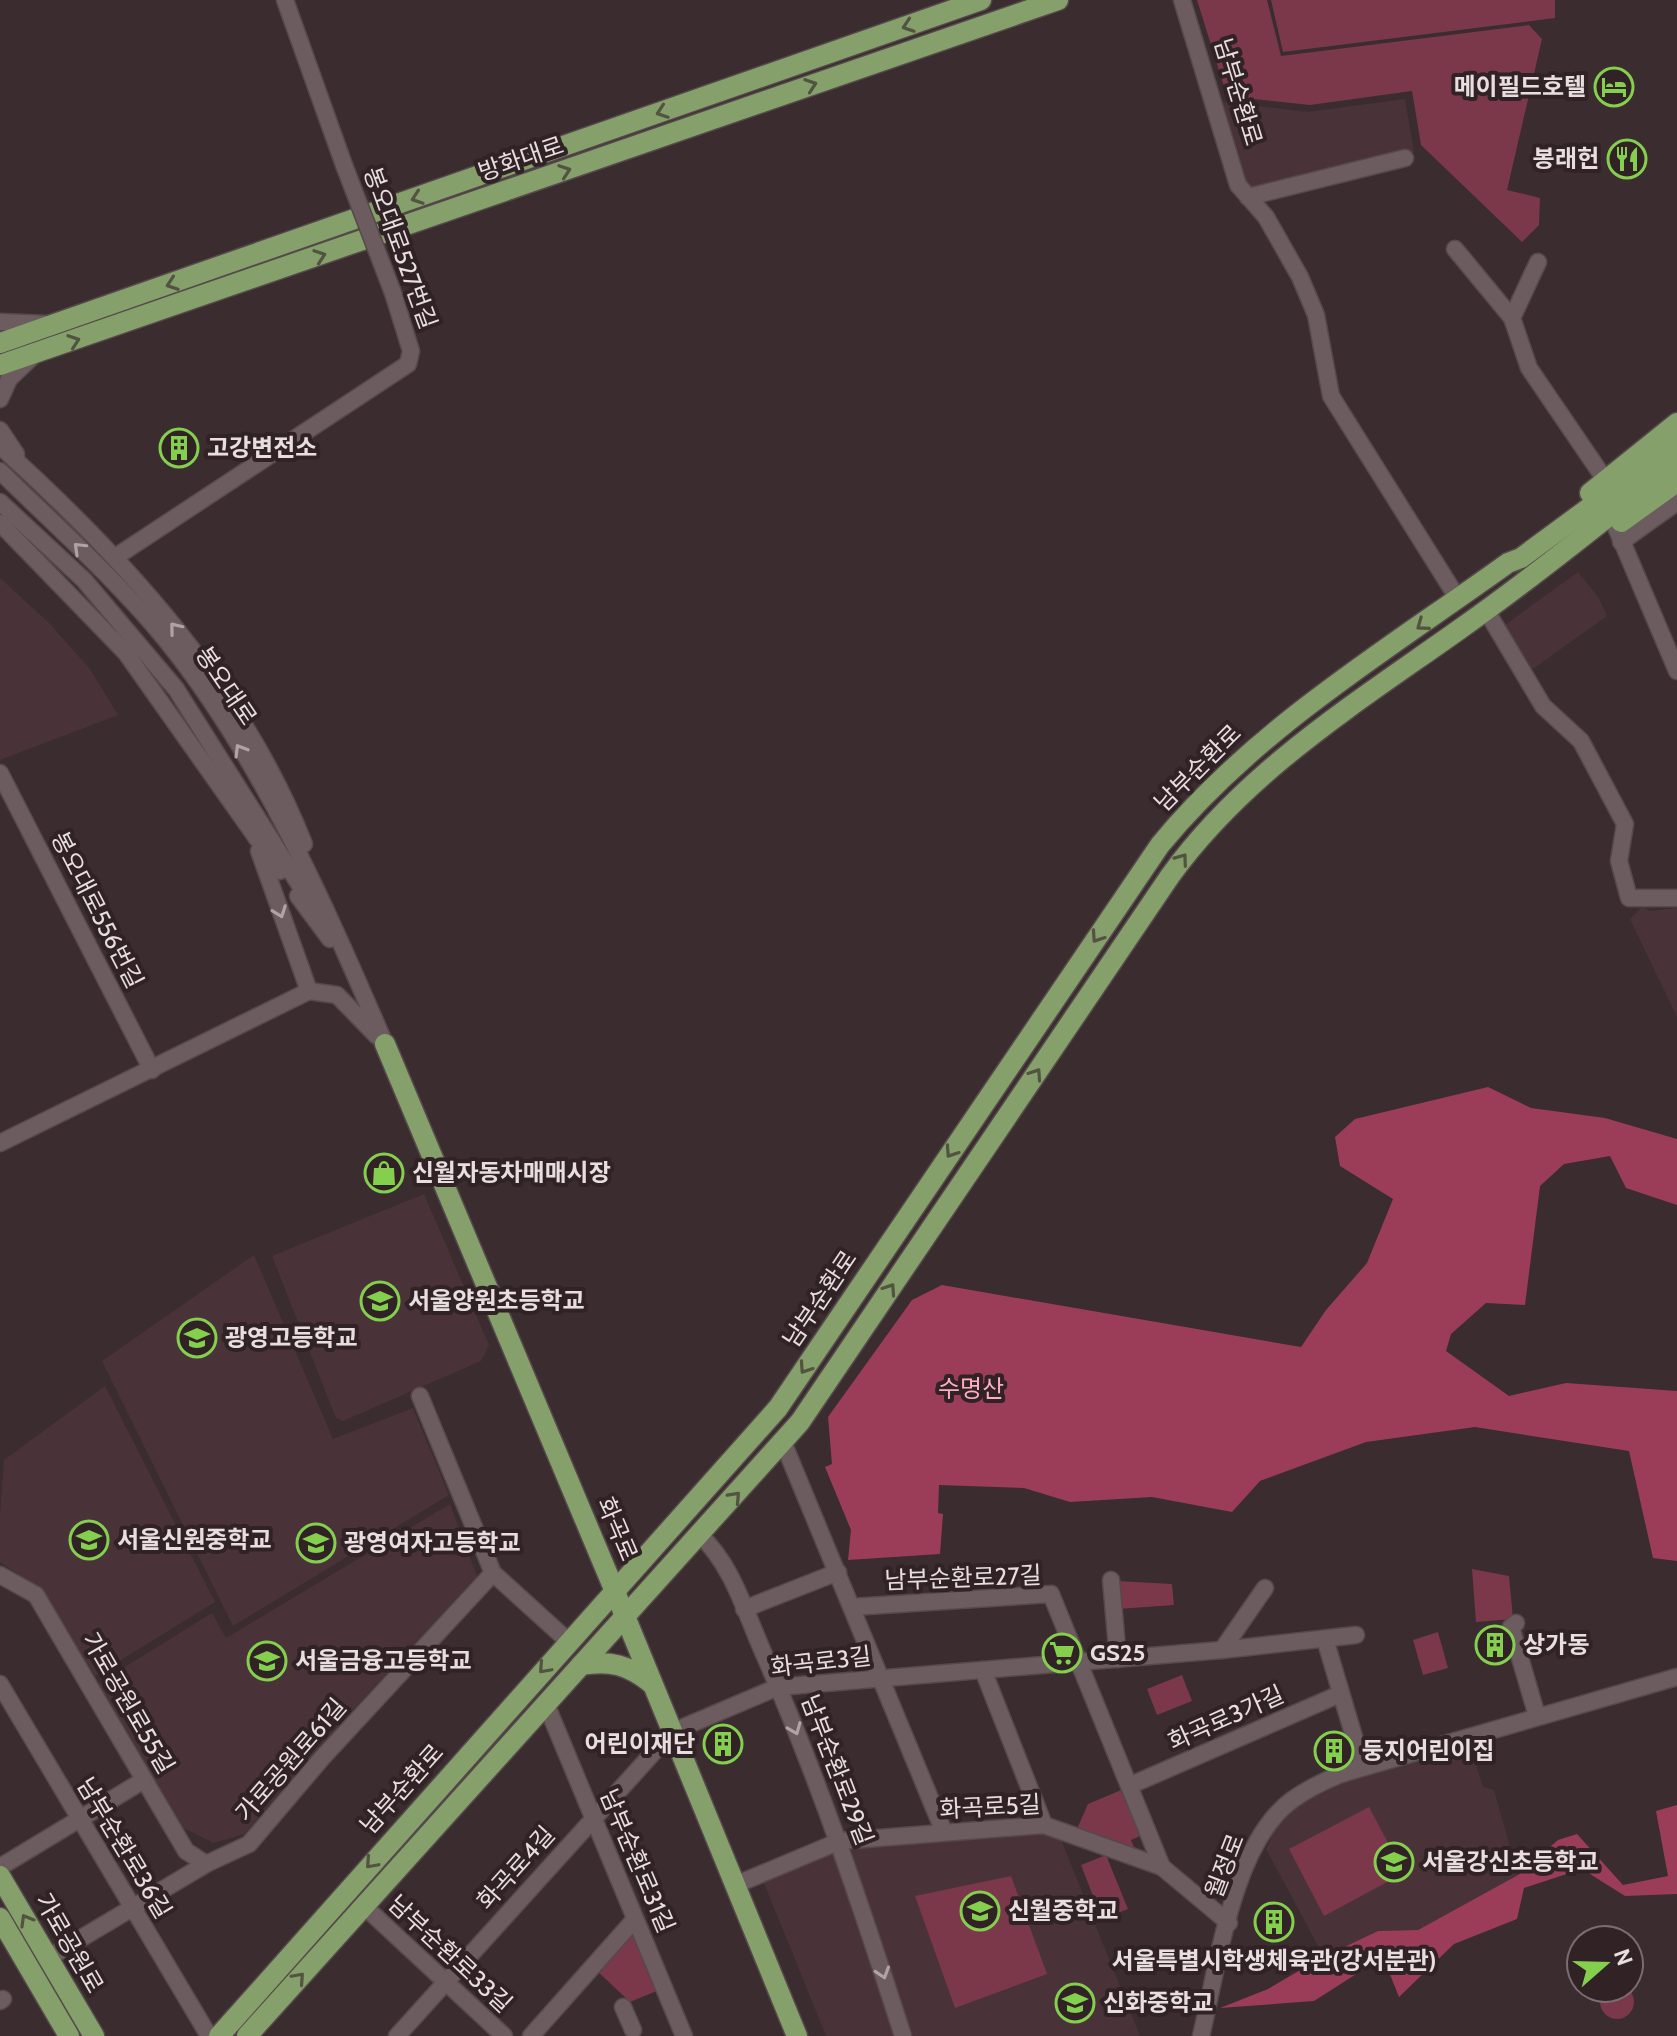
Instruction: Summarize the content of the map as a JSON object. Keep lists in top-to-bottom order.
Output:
{
  "streets": {
    "main road": [
      "남부순환로",
      "방화대로",
      "화곡로",
      "가로공원로"
    ],
    "street": [
      "봉오대로527번길",
      "봉오대로",
      "봉오대로556번길",
      "남부순환로27길",
      "화곡로3길",
      "가로공원로55길",
      "화곡로3가길",
      "가로공원로61길",
      "남부순환로29길",
      "화곡로5길",
      "남부순환로36길",
      "남부순환로31길",
      "월정로",
      "화곡로4길",
      "남부순환로33길"
    ]
  },
  "crossings": [
    ["남부순환로", "화곡로"],
    ["남부순환로", "남부순환로27길"],
    ["남부순환로", "남부순환로29길"],
    ["남부순환로", "남부순환로31길"],
    ["남부순환로", "남부순환로33길"],
    ["봉오대로", "화곡로"],
    ["화곡로", "화곡로3길"],
    ["화곡로", "화곡로5길"],
    ["화곡로", "화곡로4길"],
    ["남부순환로27길", "화곡로3길"],
    ["남부순환로27길", "화곡로5길"],
    ["화곡로3길", "남부순환로29길"],
    ["화곡로3길", "화곡로4길"],
    ["가로공원로55길", "가로공원로61길"],
    ["가로공원로61길", "남부순환로36길"],
    ["가로공원로61길", "가로공원로"],
    ["남부순환로29길", "화곡로5길"],
    ["화곡로5길", "월정로"],
    ["남부순환로31길", "화곡로4길"],
    ["화곡로4길", "남부순환로33길"]
  ],
  "one_way": ["남부순환로29길"],
  "parks": ["수명산"],
  "places": {
    "hotel": ["메이필드호텔"],
    "restaurant": ["봉래헌"],
    "building": [
      "고강변전소",
      "상가동",
      "어린이재단",
      "둥지어린이집",
      "서울특별시학생체육관(강서분관)"
    ],
    "shop": ["신월자동차매매시장"],
    "school or university": [
      "서울양원초등학교",
      "광영고등학교",
      "서울신원중학교",
      "광영여자고등학교",
      "서울금융고등학교",
      "서울강신초등학교",
      "신월중학교",
      "신화중학교"
    ],
    "supermarket": ["GS25"]
  },
  "north": "right"
}
